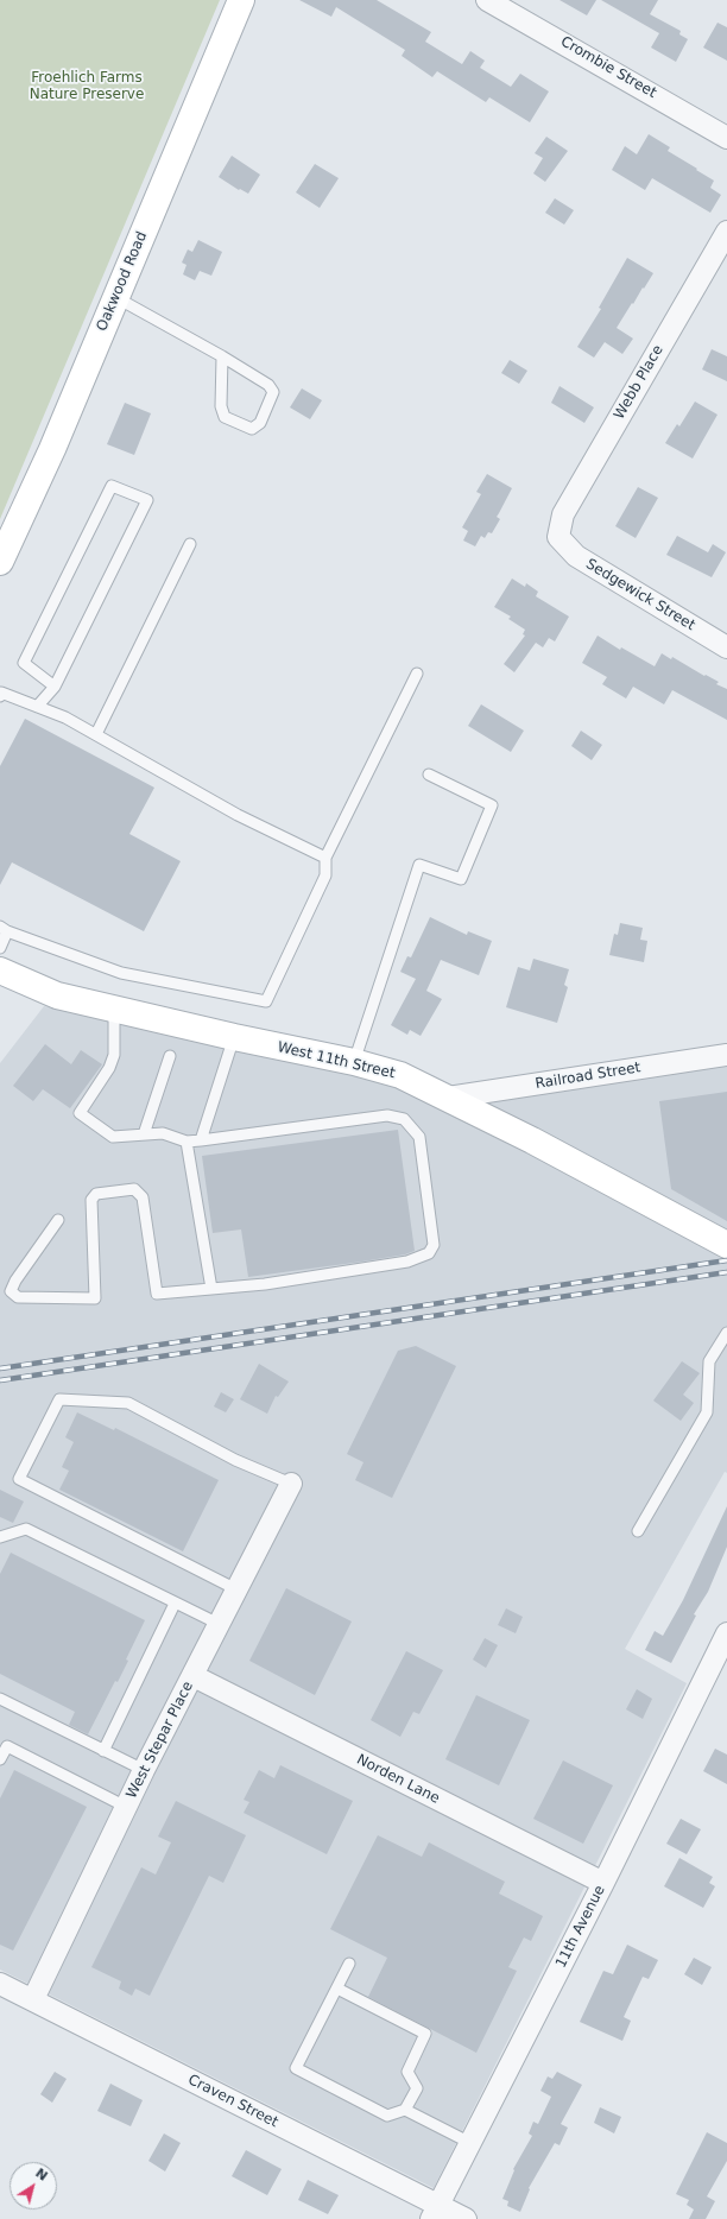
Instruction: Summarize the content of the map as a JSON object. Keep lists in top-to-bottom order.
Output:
{
  "streets": {
    "street": [
      "Crombie Street",
      "Oakwood Road",
      "Webb Place",
      "Sedgewick Street",
      "West 11th Street",
      "Railroad Street",
      "West Stepar Place",
      "Norden Lane",
      "11th Avenue",
      "Craven Street"
    ]
  },
  "crossings": [
    ["Webb Place", "Sedgewick Street"],
    ["West 11th Street", "Railroad Street"],
    ["West Stepar Place", "Norden Lane"],
    ["West Stepar Place", "Craven Street"],
    ["Norden Lane", "11th Avenue"],
    ["11th Avenue", "Craven Street"]
  ],
  "parks": ["Froehlich Farms Nature Preserve"],
  "north": "top right"
}
